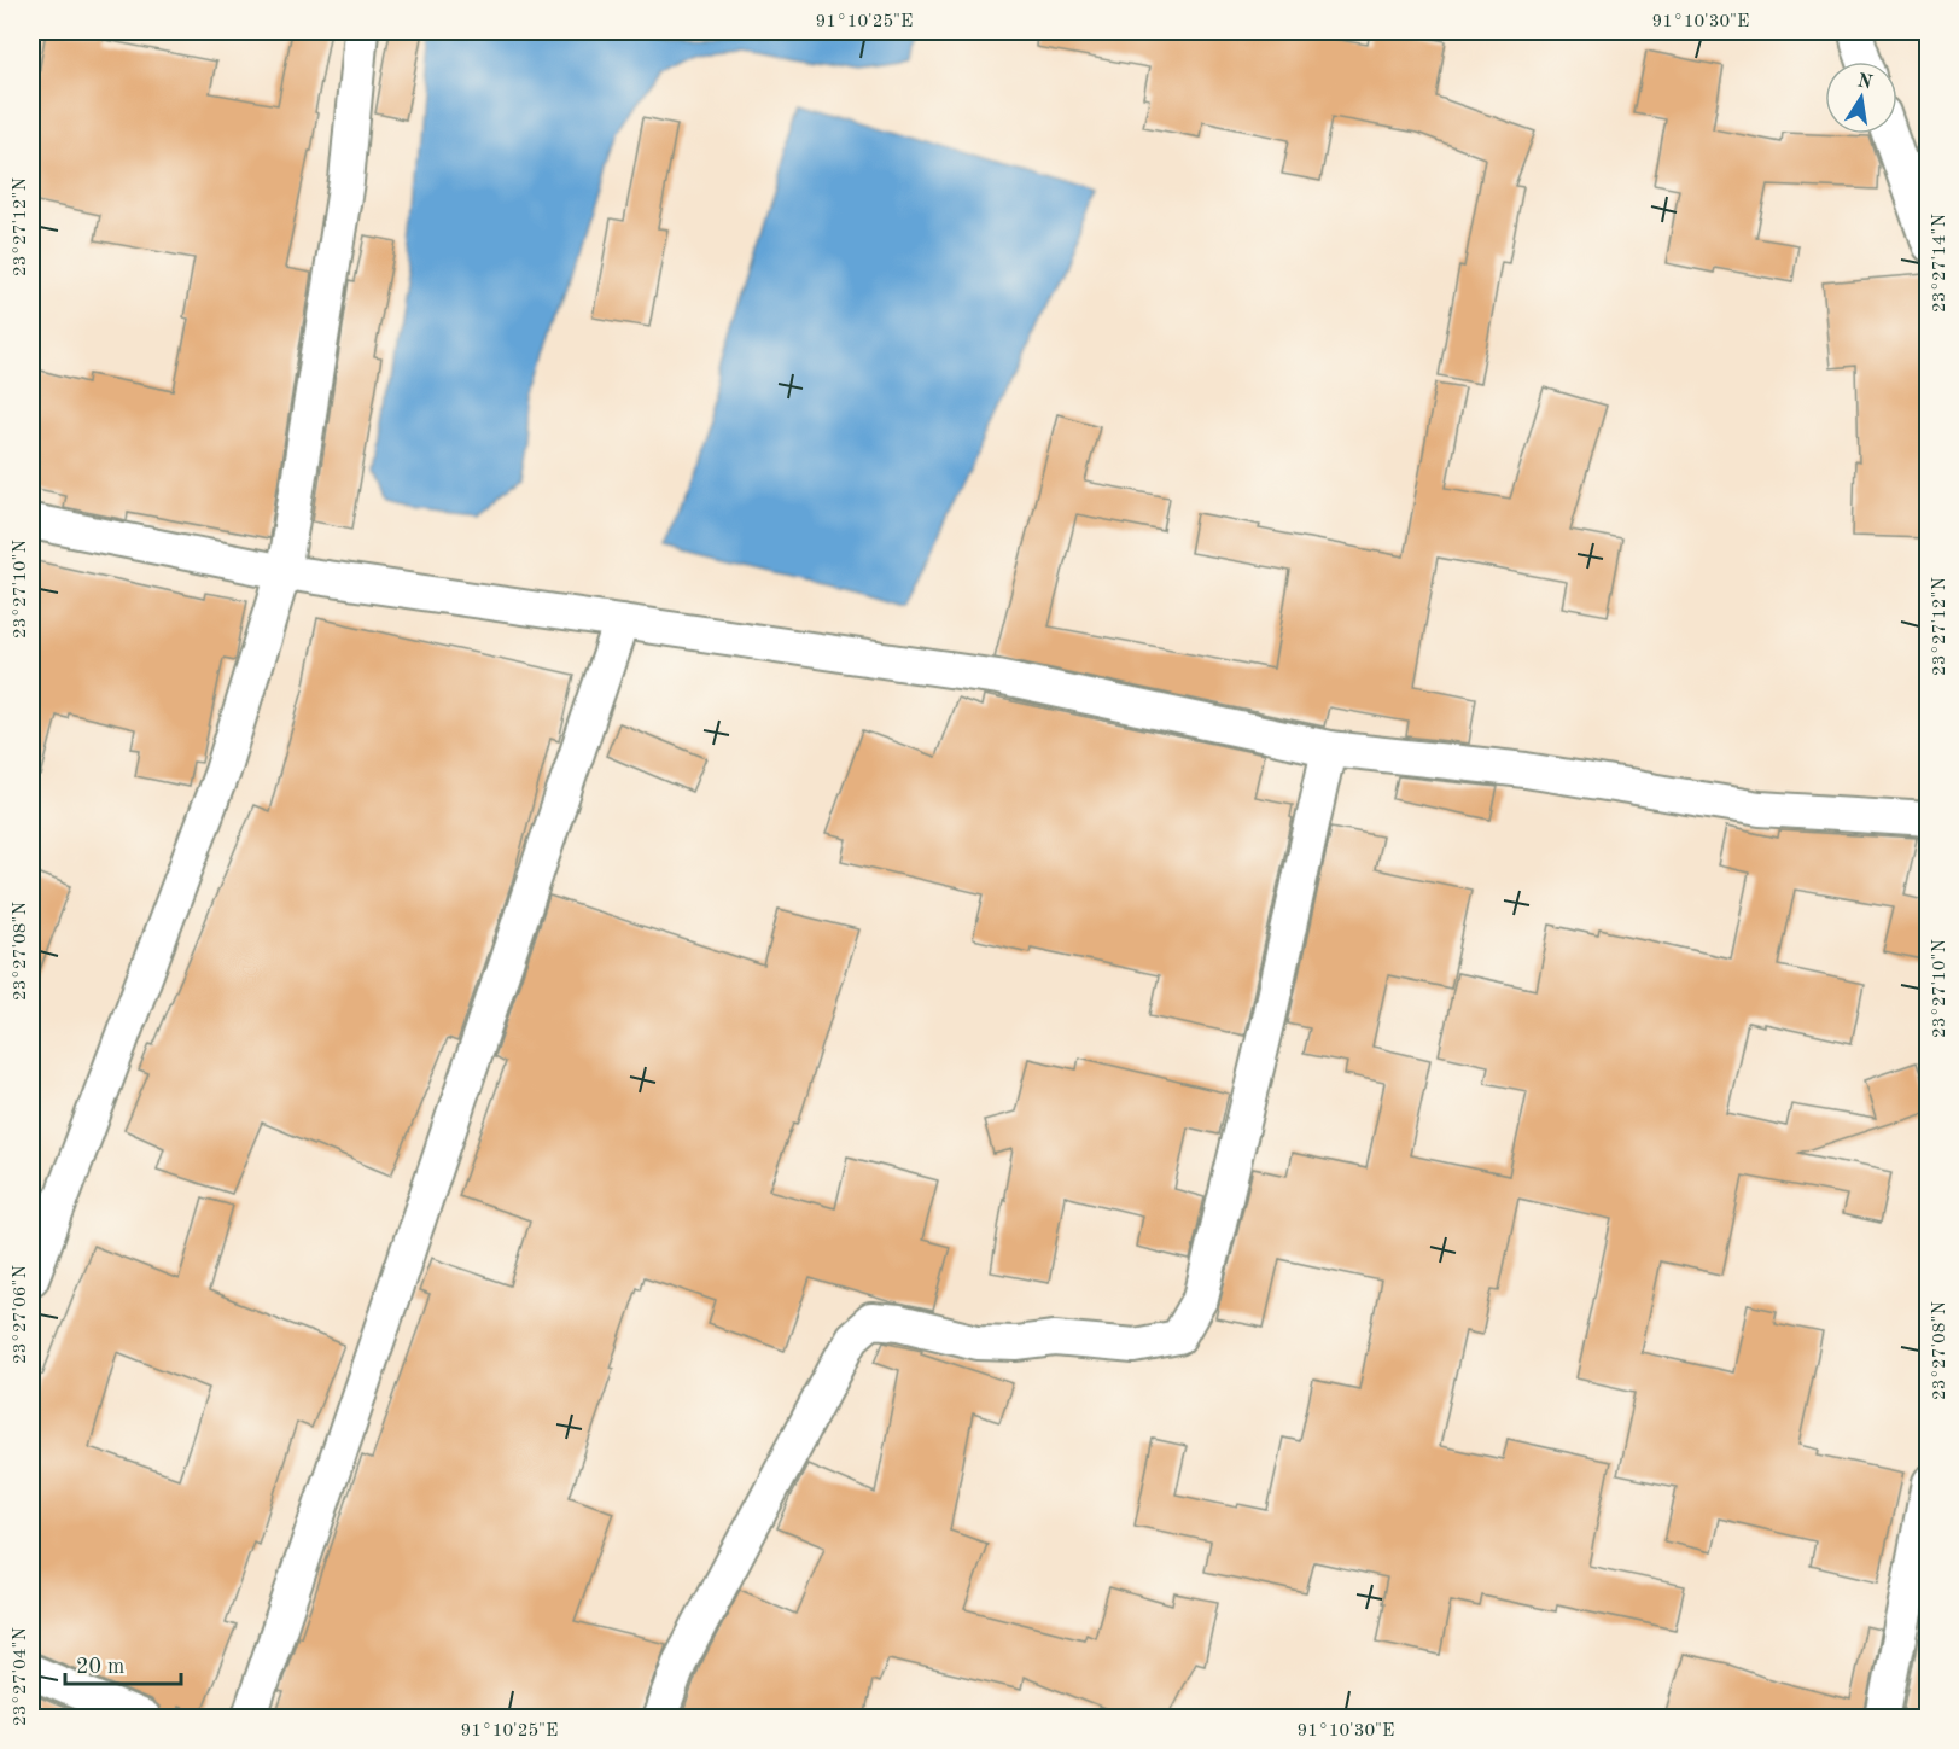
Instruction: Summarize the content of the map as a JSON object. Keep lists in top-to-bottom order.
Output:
{
  "scale_bar": "20 m",
  "north": "top",
  "coordinates": [
    "91°10'25\"E",
    "91°10'30\"E",
    "23°27'12\"N",
    "23°27'14\"N",
    "23°27'10\"N",
    "23°27'08\"N",
    "23°27'06\"N",
    "23°27'04\"N"
  ]
}
